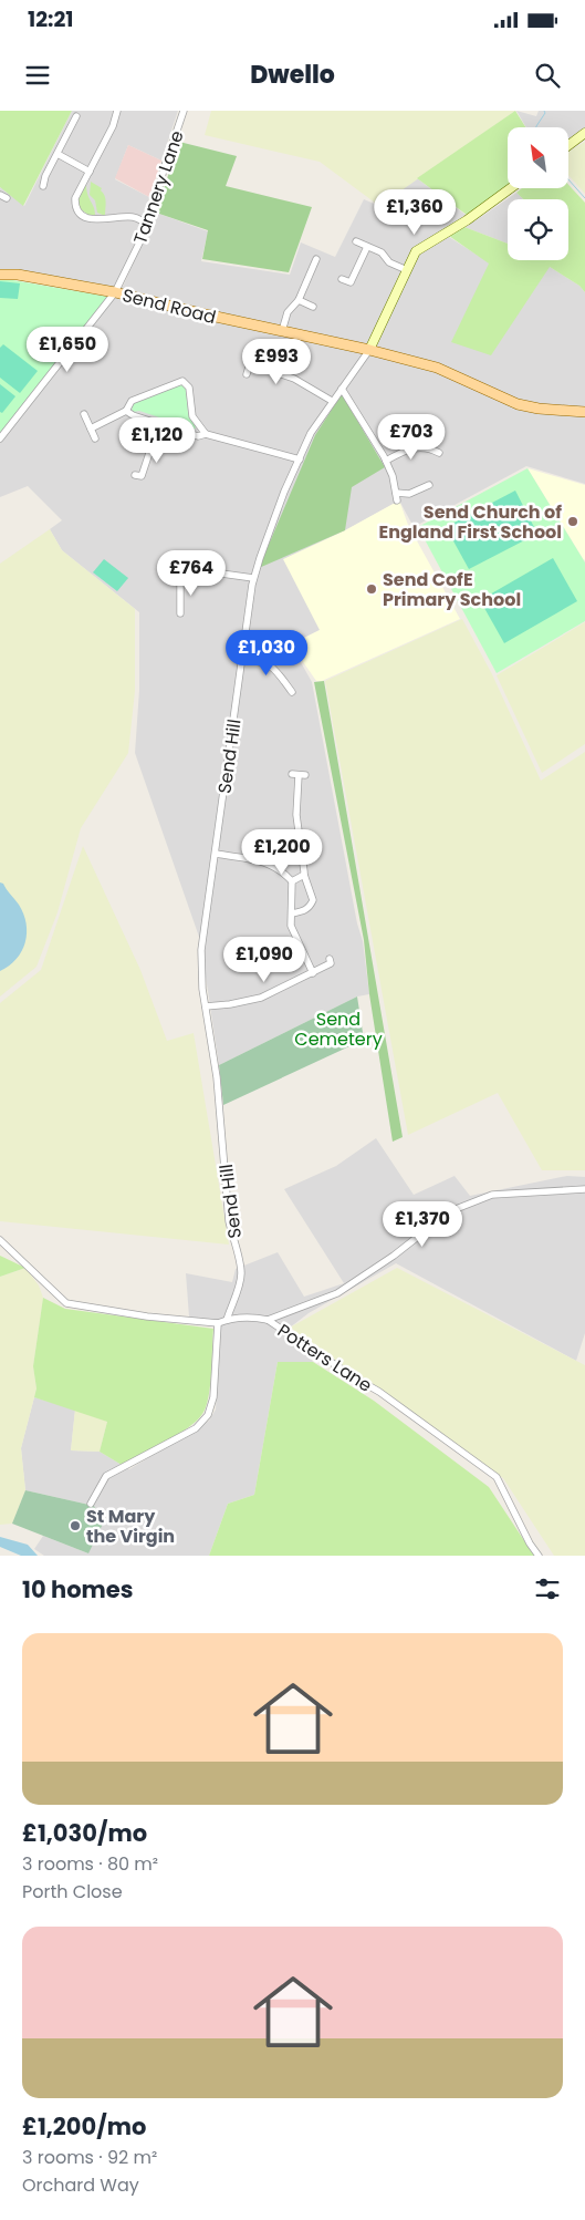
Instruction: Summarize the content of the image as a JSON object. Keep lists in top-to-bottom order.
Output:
{
  "streets": {
    "main road": ["Send Road"],
    "street": ["Tannery Lane", "Send Hill", "Potters Lane"]
  },
  "crossings": [
    ["Tannery Lane", "Send Road"],
    ["Send Road", "Send Hill"],
    ["Send Hill", "Potters Lane"]
  ],
  "parks": ["Send Cemetery"],
  "places": ["Send Church of England First School", "Send CofE Primary School", "St Mary the Virgin"],
  "north": "top left",
  "page": {
    "status": "12:21",
    "header": "Dwello",
    "price": [
      "£1,360",
      "£1,650",
      "£993",
      "£703",
      "£1,120",
      "£764",
      "£1,030",
      "£1,200",
      "£1,090",
      "£1,370"
    ],
    "heading": "10 homes",
    "list": [
      {
        "name": "£1,030/mo",
        "note": "3 rooms · 80 m² · Porth Close"
      },
      {
        "name": "£1,200/mo",
        "note": "3 rooms · 92 m² · Orchard Way"
      }
    ]
  }
}
